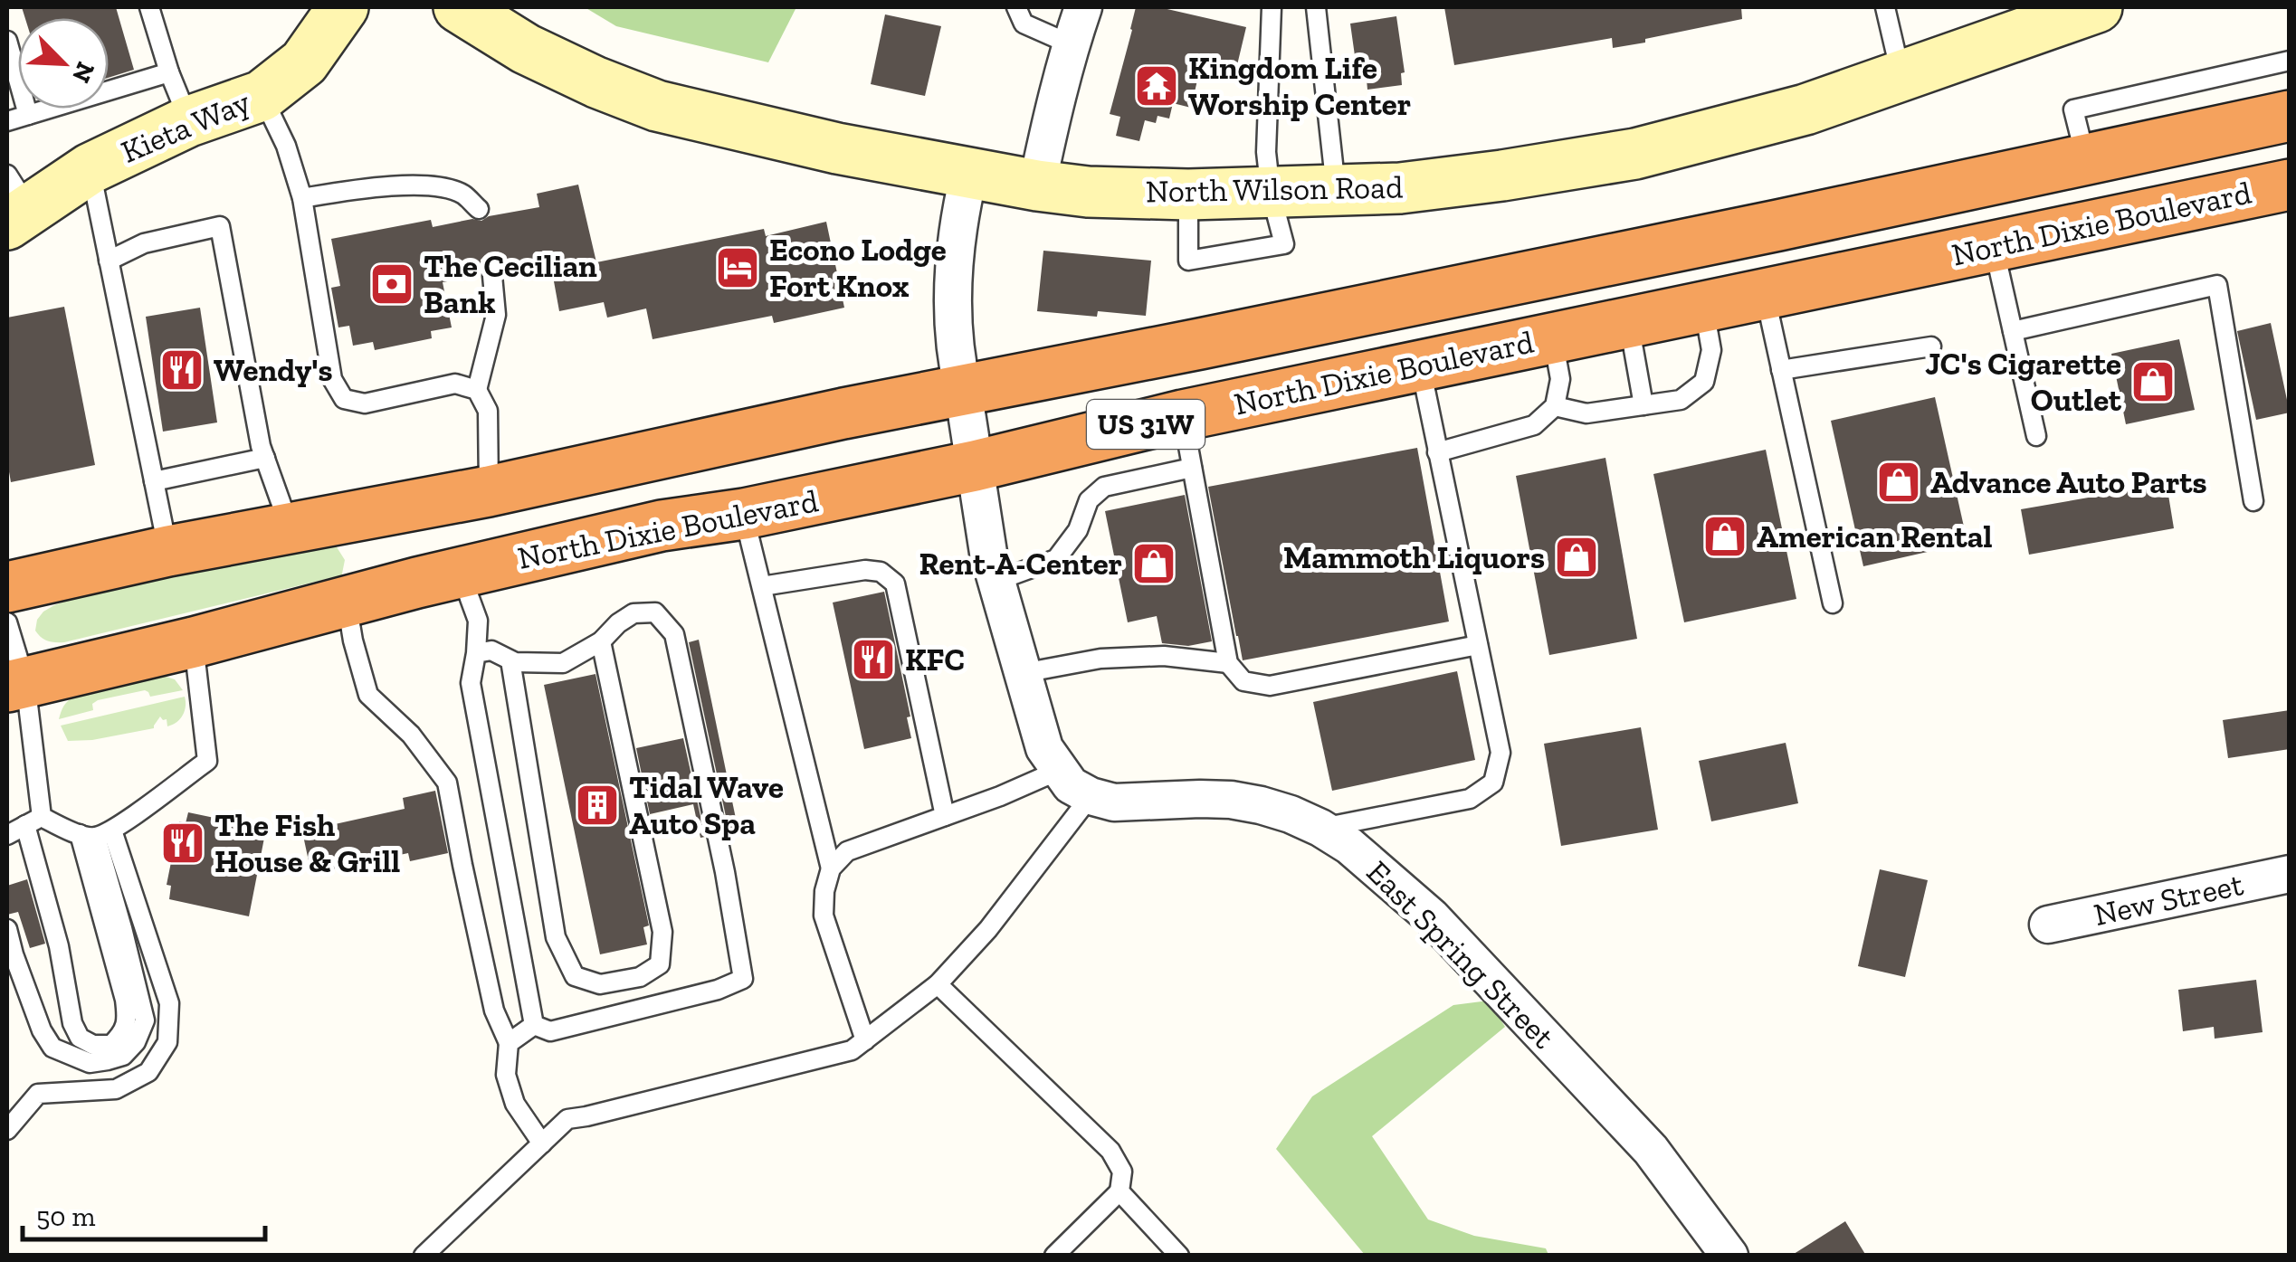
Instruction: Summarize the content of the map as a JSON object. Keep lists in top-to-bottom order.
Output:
{
  "streets": {
    "highway": ["North Dixie Boulevard", "US 31W"],
    "main road": ["Kieta Way", "North Wilson Road"],
    "street": ["New Street", "East Spring Street"]
  },
  "places": {
    "temple": ["Kingdom Life Worship Center"],
    "hotel": ["Econo Lodge Fort Knox"],
    "bank": ["The Cecilian Bank"],
    "restaurant": ["Wendy's", "KFC", "The Fish House & Grill"],
    "shop": [
      "JC's Cigarette Outlet",
      "Advance Auto Parts",
      "American Rental",
      "Mammoth Liquors",
      "Rent-A-Center"
    ],
    "building": ["Tidal Wave Auto Spa"]
  },
  "scale_bar": "50 m",
  "north": "bottom right"
}
